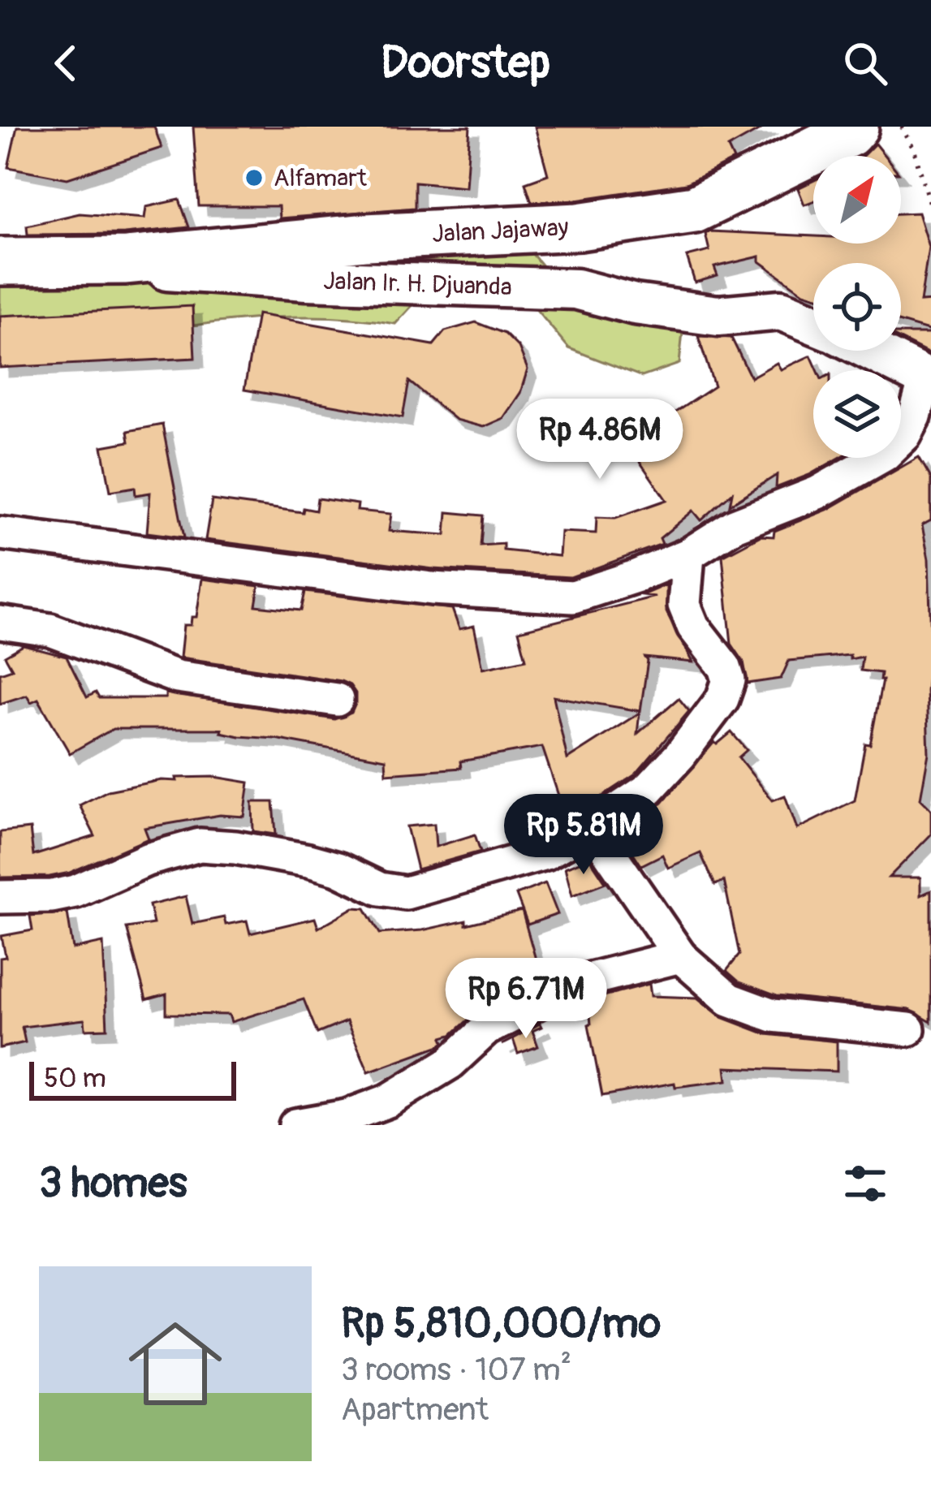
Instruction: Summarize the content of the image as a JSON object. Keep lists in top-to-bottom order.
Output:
{
  "streets": {
    "main road": ["Jalan Jajaway", "Jalan Ir. H. Djuanda"]
  },
  "crossings": [
    ["Jalan Jajaway", "Jalan Ir. H. Djuanda"]
  ],
  "places": ["Alfamart"],
  "scale_bar": "50 m",
  "north": "top right",
  "page": {
    "header": "Doorstep",
    "price": ["Rp 4.86M", "Rp 5.81M", "Rp 6.71M"],
    "scale": "50 m",
    "heading": "3 homes",
    "list": [
      {
        "name": "Rp 5,810,000/mo",
        "note": "3 rooms · 107 m² · Apartment"
      }
    ]
  }
}
